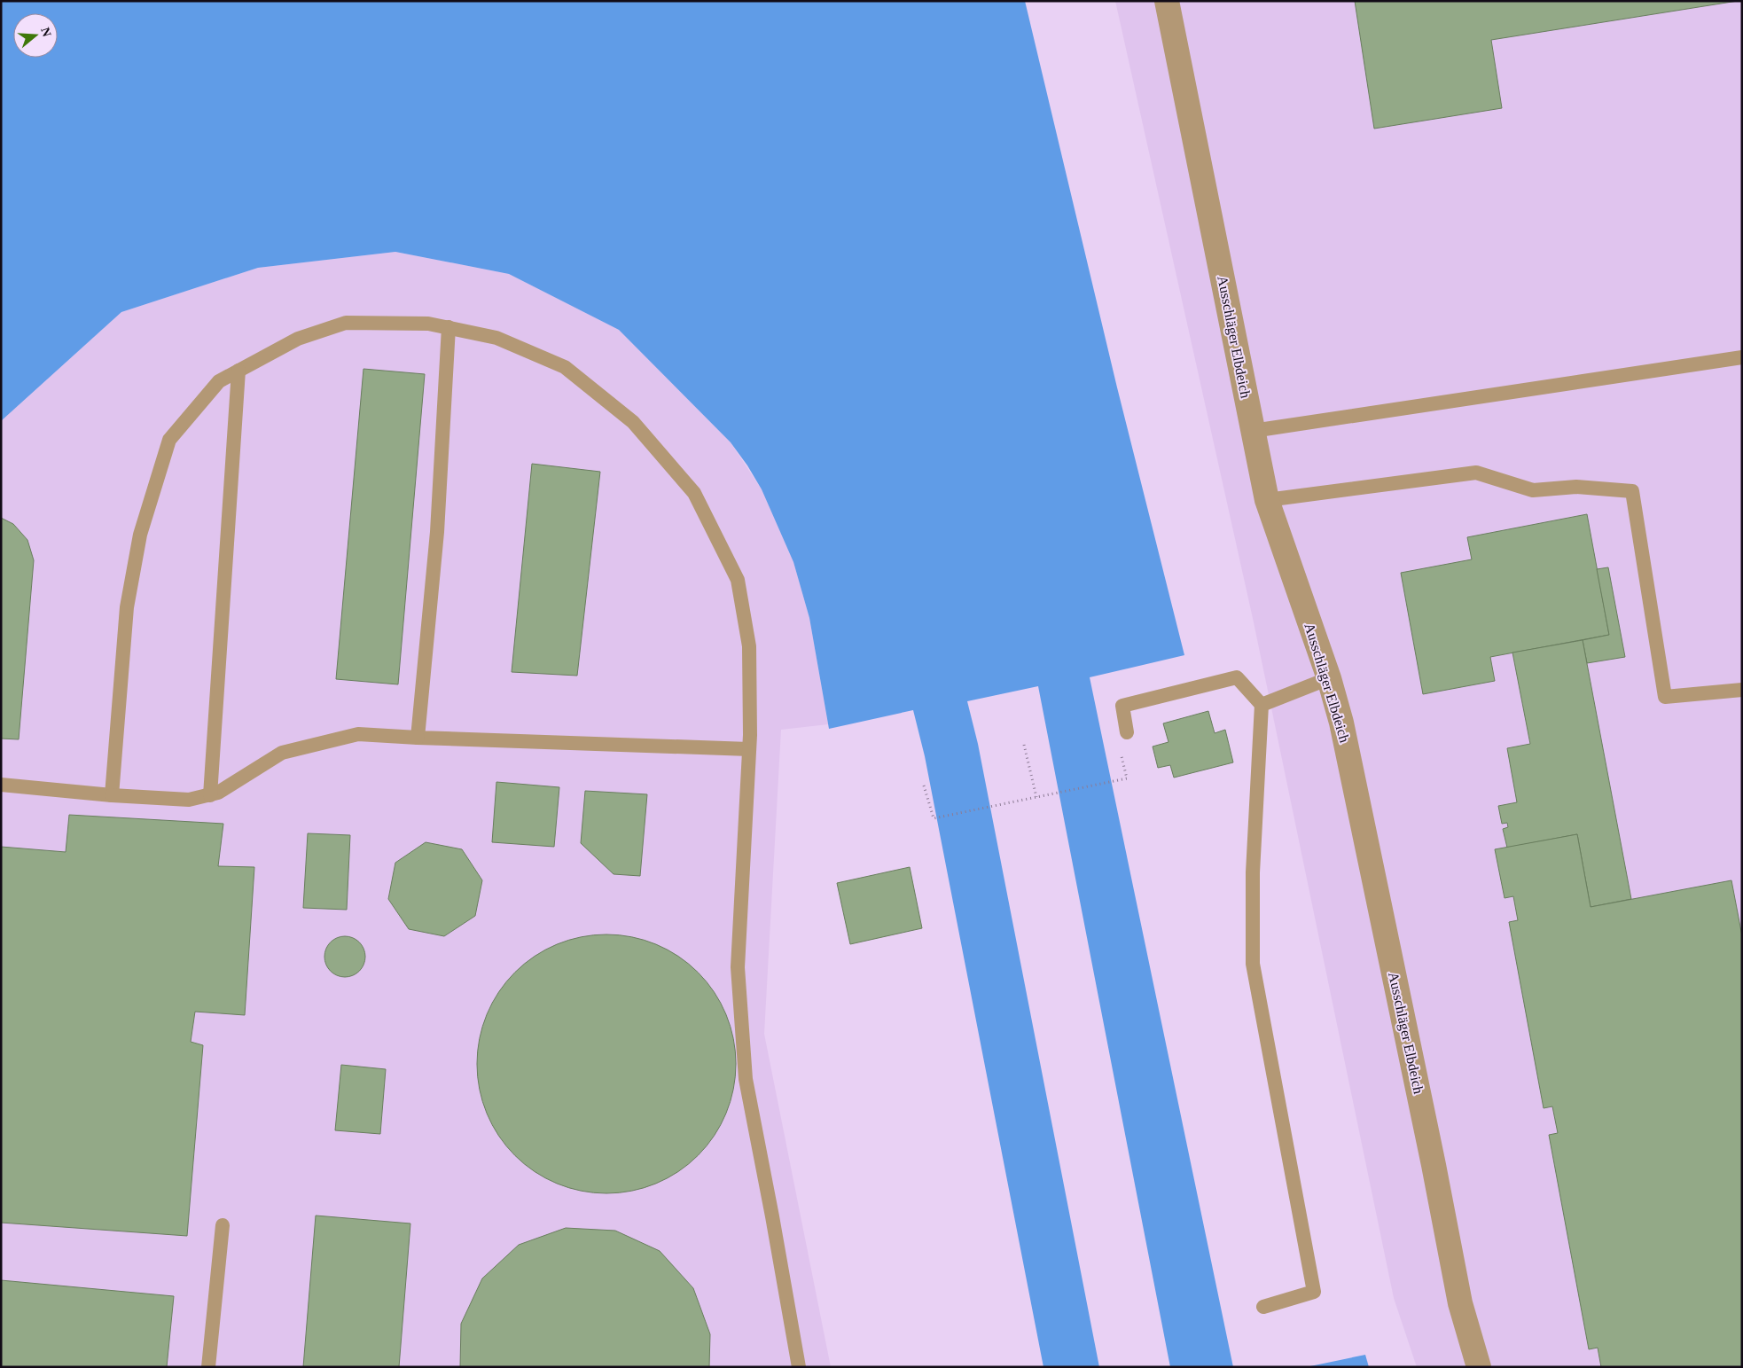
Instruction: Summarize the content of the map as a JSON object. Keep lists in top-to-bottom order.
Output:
{
  "streets": {
    "street": ["Ausschläger Elbdeich"]
  },
  "north": "right"
}
